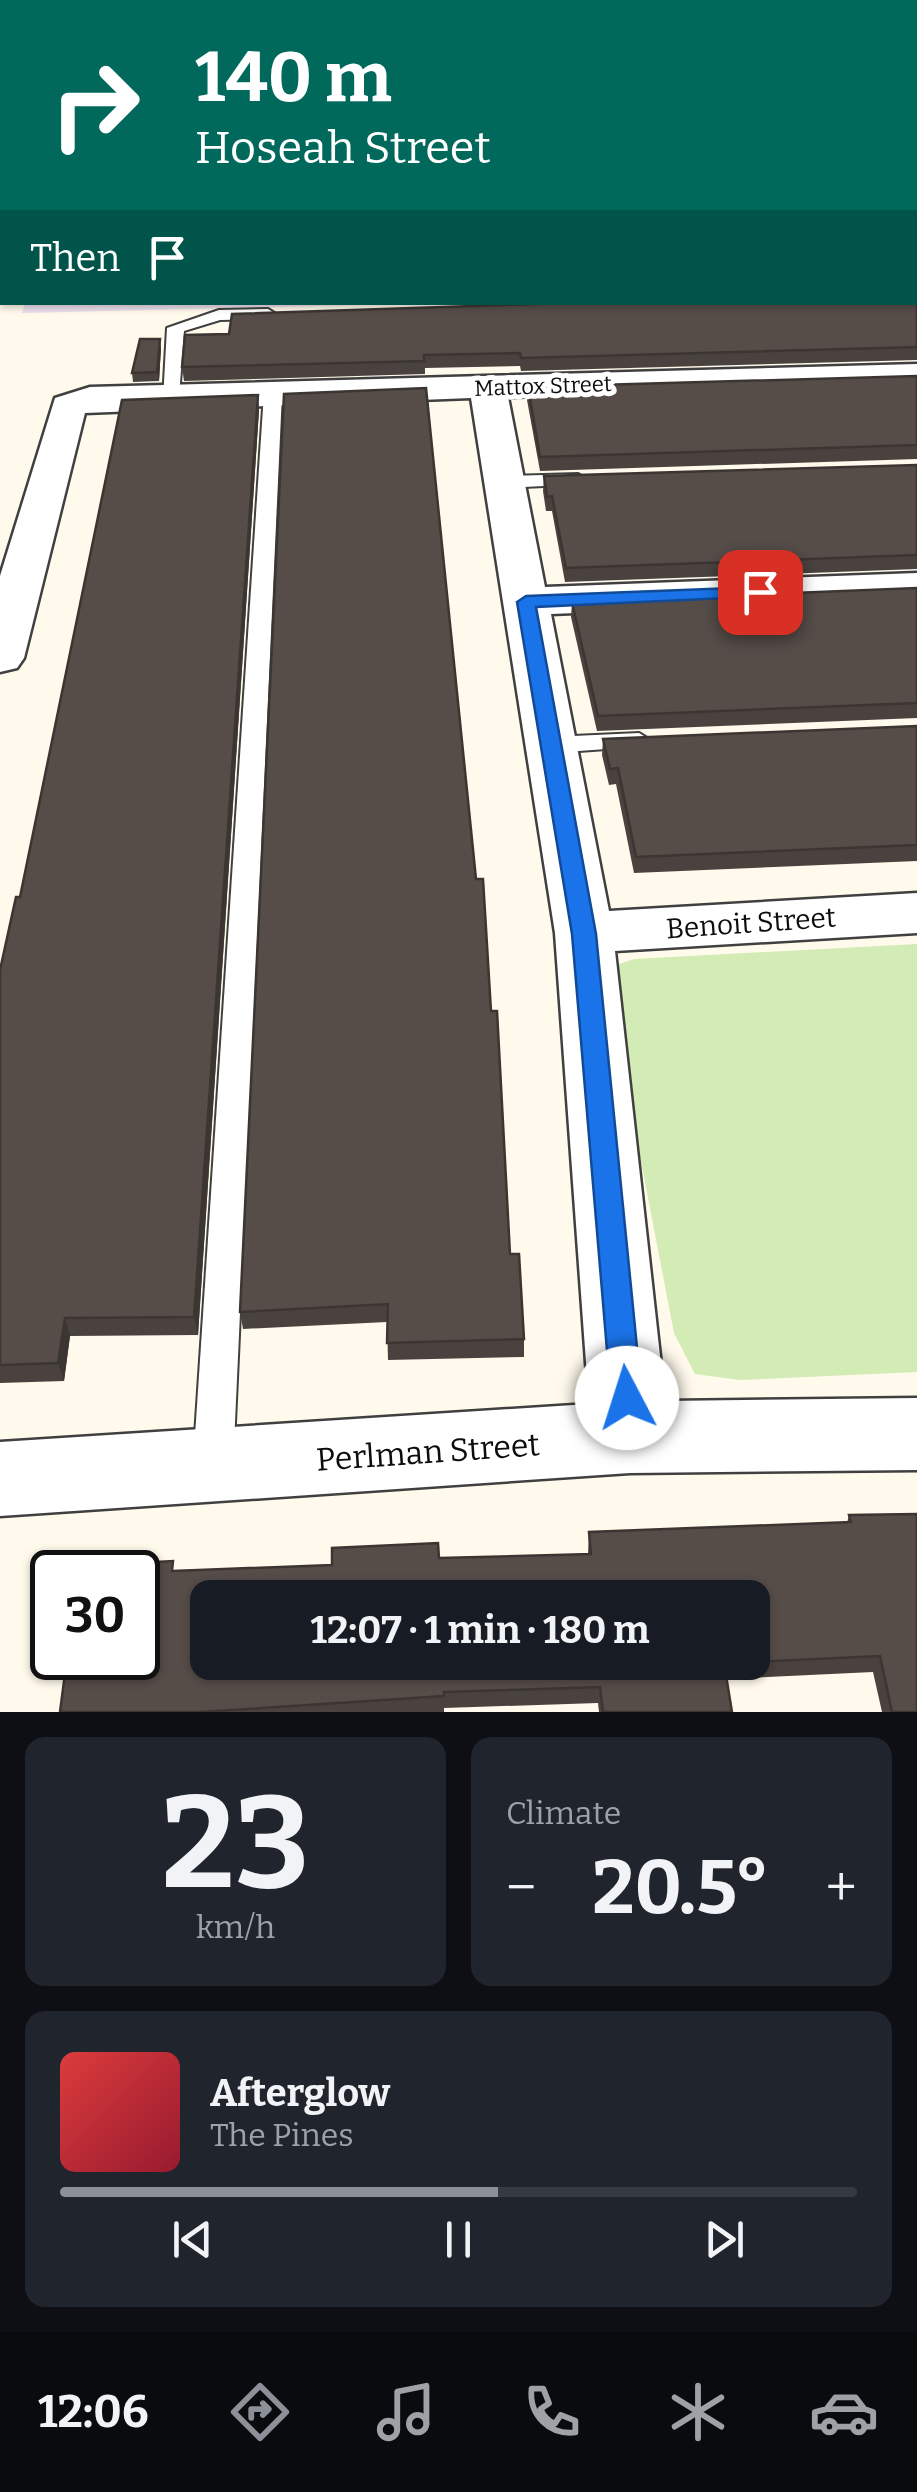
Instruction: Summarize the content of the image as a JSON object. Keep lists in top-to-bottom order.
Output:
{
  "streets": {
    "street": ["Mattox Street", "Benoit Street", "Perlman Street"]
  },
  "page": {
    "turn": ["140 m", "Hoseah Street"],
    "then": "Then",
    "limit": "30",
    "trip": "12:07 · 1 min · 180 m",
    "tile": [
      ["23", "km/h"],
      "Climate"
    ],
    "heat": ["−", "20.5°", "+"],
    "song": ["Afterglow", "The Pines"],
    "tabs": "12:06"
  }
}
